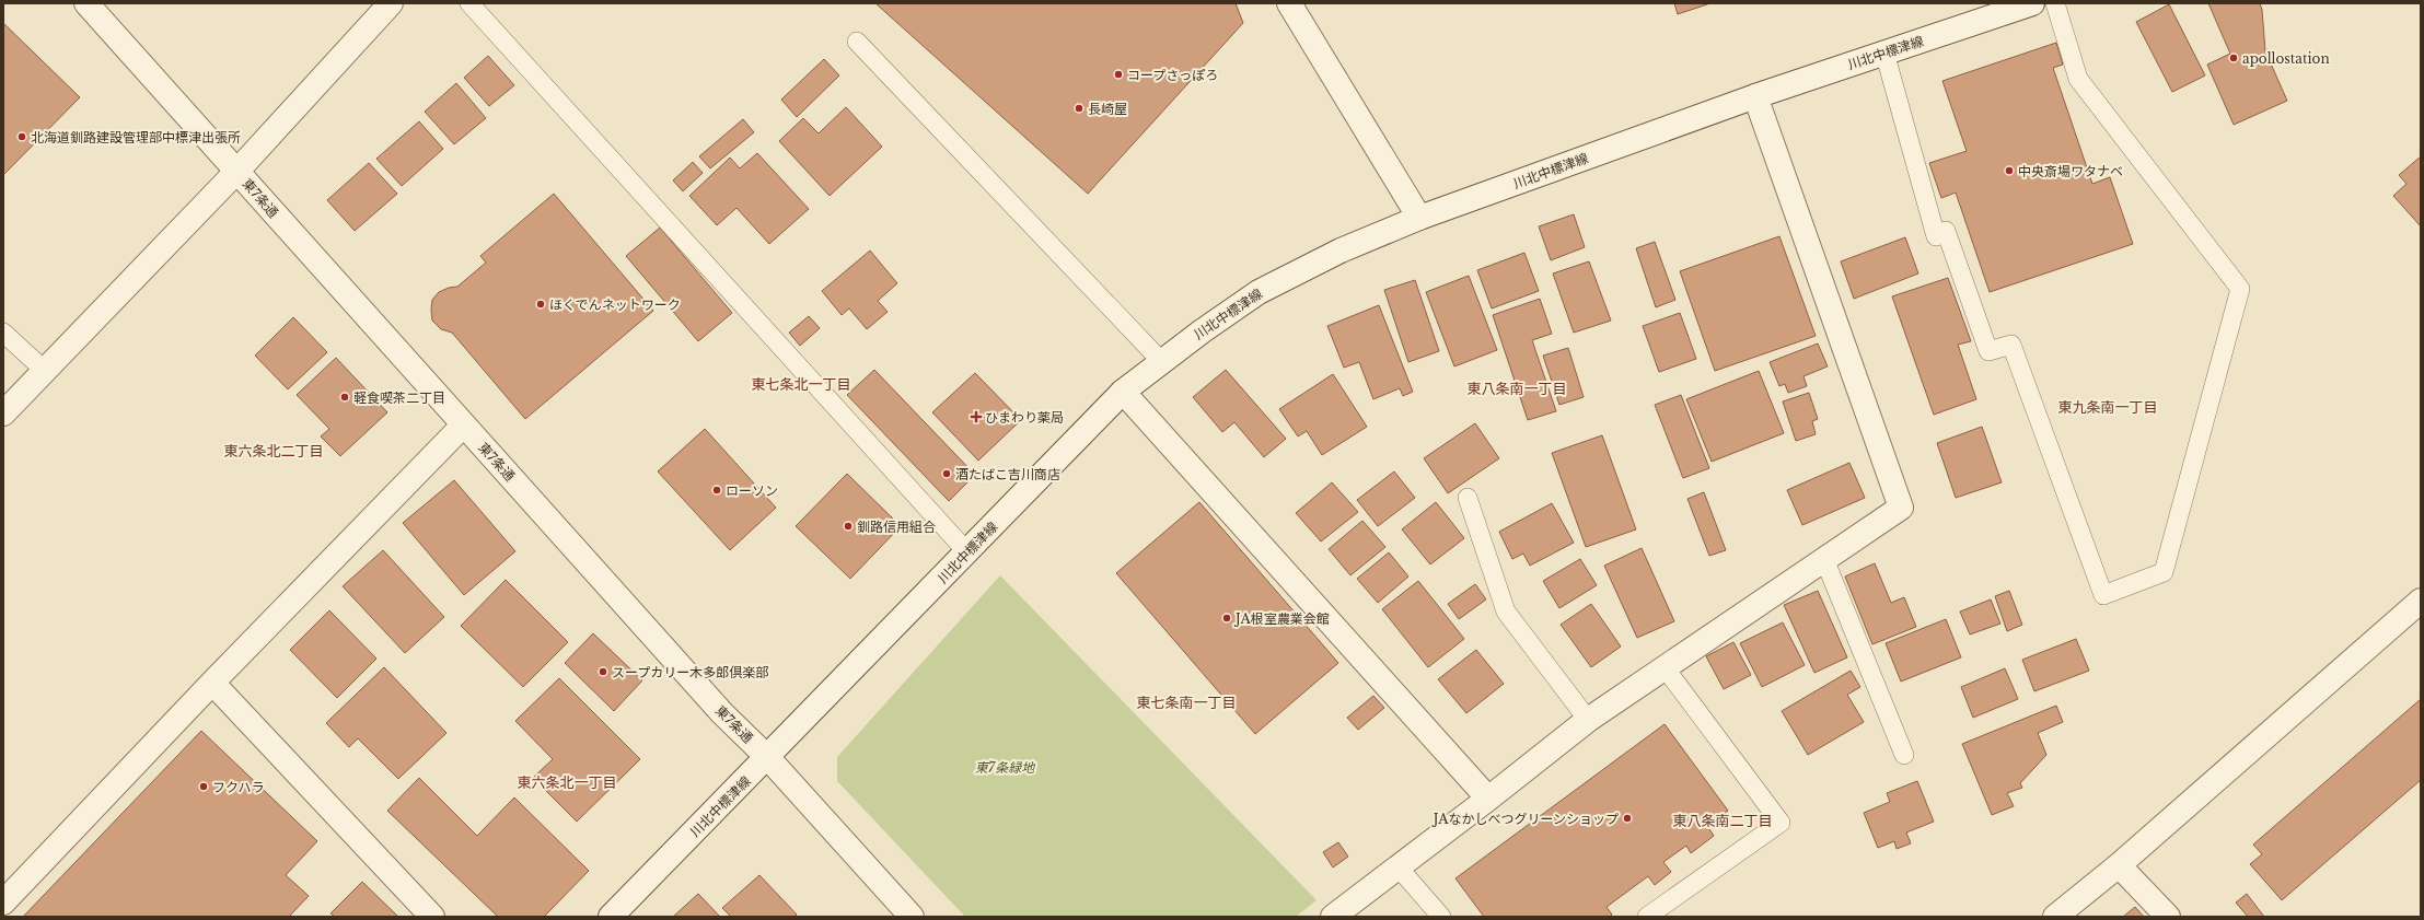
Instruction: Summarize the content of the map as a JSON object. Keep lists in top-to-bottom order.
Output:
{
  "streets": {
    "street": ["川北中標津線", "東7条通"]
  },
  "crossings": [
    ["川北中標津線", "東7条通"]
  ],
  "districts": [
    "東七条北一丁目",
    "東八条南一丁目",
    "東九条南一丁目",
    "東六条北二丁目",
    "東七条南一丁目",
    "東六条北一丁目",
    "東八条南二丁目"
  ],
  "parks": ["東7条緑地"],
  "places": {
    "other": [
      "apollostation",
      "コープさっぽろ",
      "長崎屋",
      "北海道釧路建設管理部中標津出張所",
      "中央斎場ワタナベ",
      "ほくでんネットワーク",
      "軽食喫茶二丁目",
      "酒たばこ吉川商店",
      "ローソン",
      "釧路信用組合",
      "JA根室農業会館",
      "スープカリー木多郎倶楽部",
      "フクハラ",
      "JAなかしべつグリーンショップ"
    ],
    "health": ["ひまわり薬局"]
  }
}
